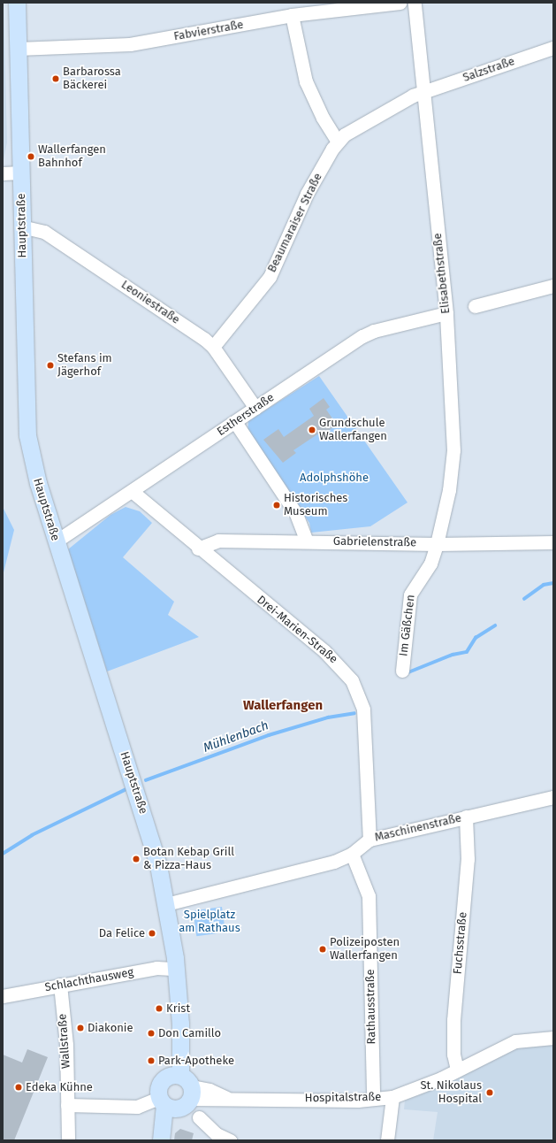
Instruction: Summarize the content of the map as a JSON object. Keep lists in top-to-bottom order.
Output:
{
  "streets": {
    "main road": ["Hauptstraße"],
    "street": [
      "Fabvierstraße",
      "Salzstraße",
      "Beaumaraiser Straße",
      "Elisabethstraße",
      "Leoniestraße",
      "Estherstraße",
      "Gabrielenstraße",
      "Im Gäßchen",
      "Drei-Marien-Straße",
      "Maschinenstraße",
      "Fuchsstraße",
      "Schlachthausweg",
      "Rathausstraße",
      "Wallstraße",
      "Hospitalstraße"
    ]
  },
  "crossings": [
    ["Fabvierstraße", "Hauptstraße"],
    ["Salzstraße", "Beaumaraiser Straße"],
    ["Salzstraße", "Elisabethstraße"],
    ["Beaumaraiser Straße", "Elisabethstraße"],
    ["Beaumaraiser Straße", "Leoniestraße"],
    ["Hauptstraße", "Leoniestraße"],
    ["Hauptstraße", "Estherstraße"],
    ["Hauptstraße", "Maschinenstraße"],
    ["Hauptstraße", "Schlachthausweg"],
    ["Hauptstraße", "Hospitalstraße"],
    ["Elisabethstraße", "Estherstraße"],
    ["Elisabethstraße", "Gabrielenstraße"],
    ["Elisabethstraße", "Im Gäßchen"],
    ["Leoniestraße", "Estherstraße"],
    ["Estherstraße", "Drei-Marien-Straße"],
    ["Gabrielenstraße", "Im Gäßchen"],
    ["Gabrielenstraße", "Drei-Marien-Straße"],
    ["Drei-Marien-Straße", "Maschinenstraße"],
    ["Maschinenstraße", "Fuchsstraße"],
    ["Maschinenstraße", "Rathausstraße"],
    ["Fuchsstraße", "Hospitalstraße"],
    ["Schlachthausweg", "Wallstraße"],
    ["Rathausstraße", "Hospitalstraße"]
  ],
  "districts": ["Wallerfangen"],
  "water": ["Mühlenbach"],
  "parks": ["Adolphshöhe", "Spielplatz am Rathaus"],
  "places": [
    "Barbarossa Bäckerei",
    "Wallerfangen Bahnhof",
    "Stefans im Jägerhof",
    "Grundschule Wallerfangen",
    "Historisches Museum",
    "Botan Kebap Grill & Pizza-Haus",
    "Da Felice",
    "Polizeiposten Wallerfangen",
    "Krist",
    "Diakonie",
    "Don Camillo",
    "Park-Apotheke",
    "Edeka Kühne",
    "St. Nikolaus Hospital"
  ]
}
